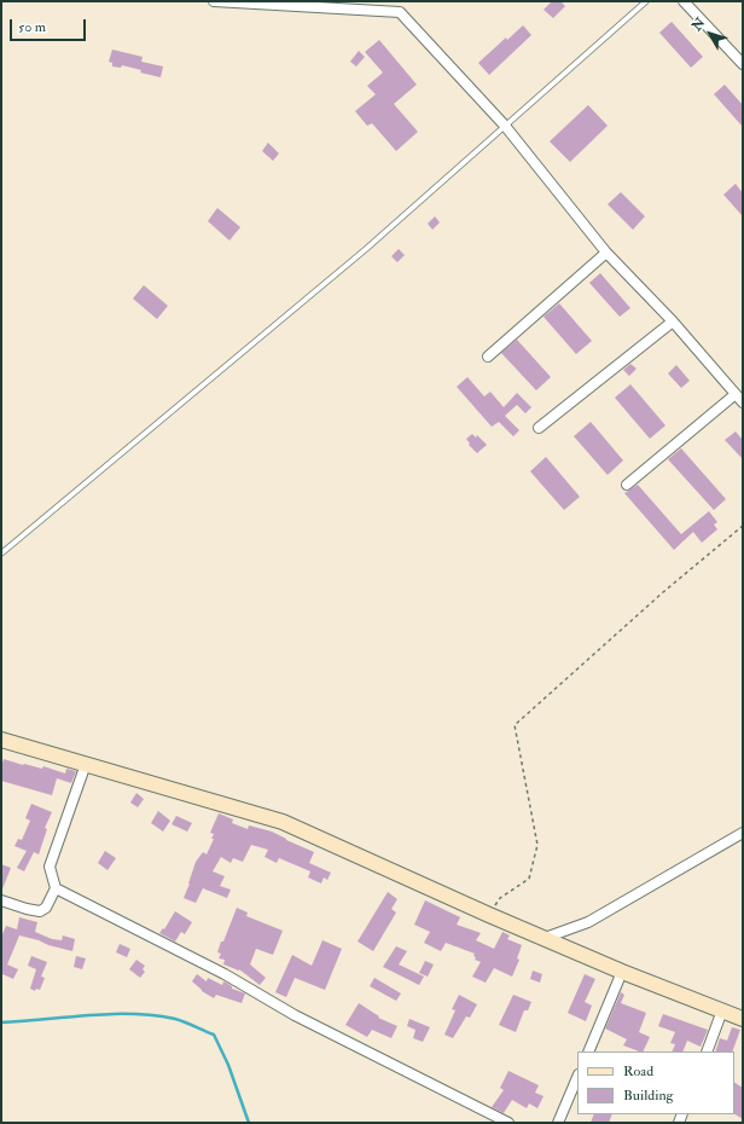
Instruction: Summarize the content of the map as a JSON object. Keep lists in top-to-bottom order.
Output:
{
  "legend": ["Road", "Building"],
  "scale_bar": "50 m",
  "north": "top left"
}
